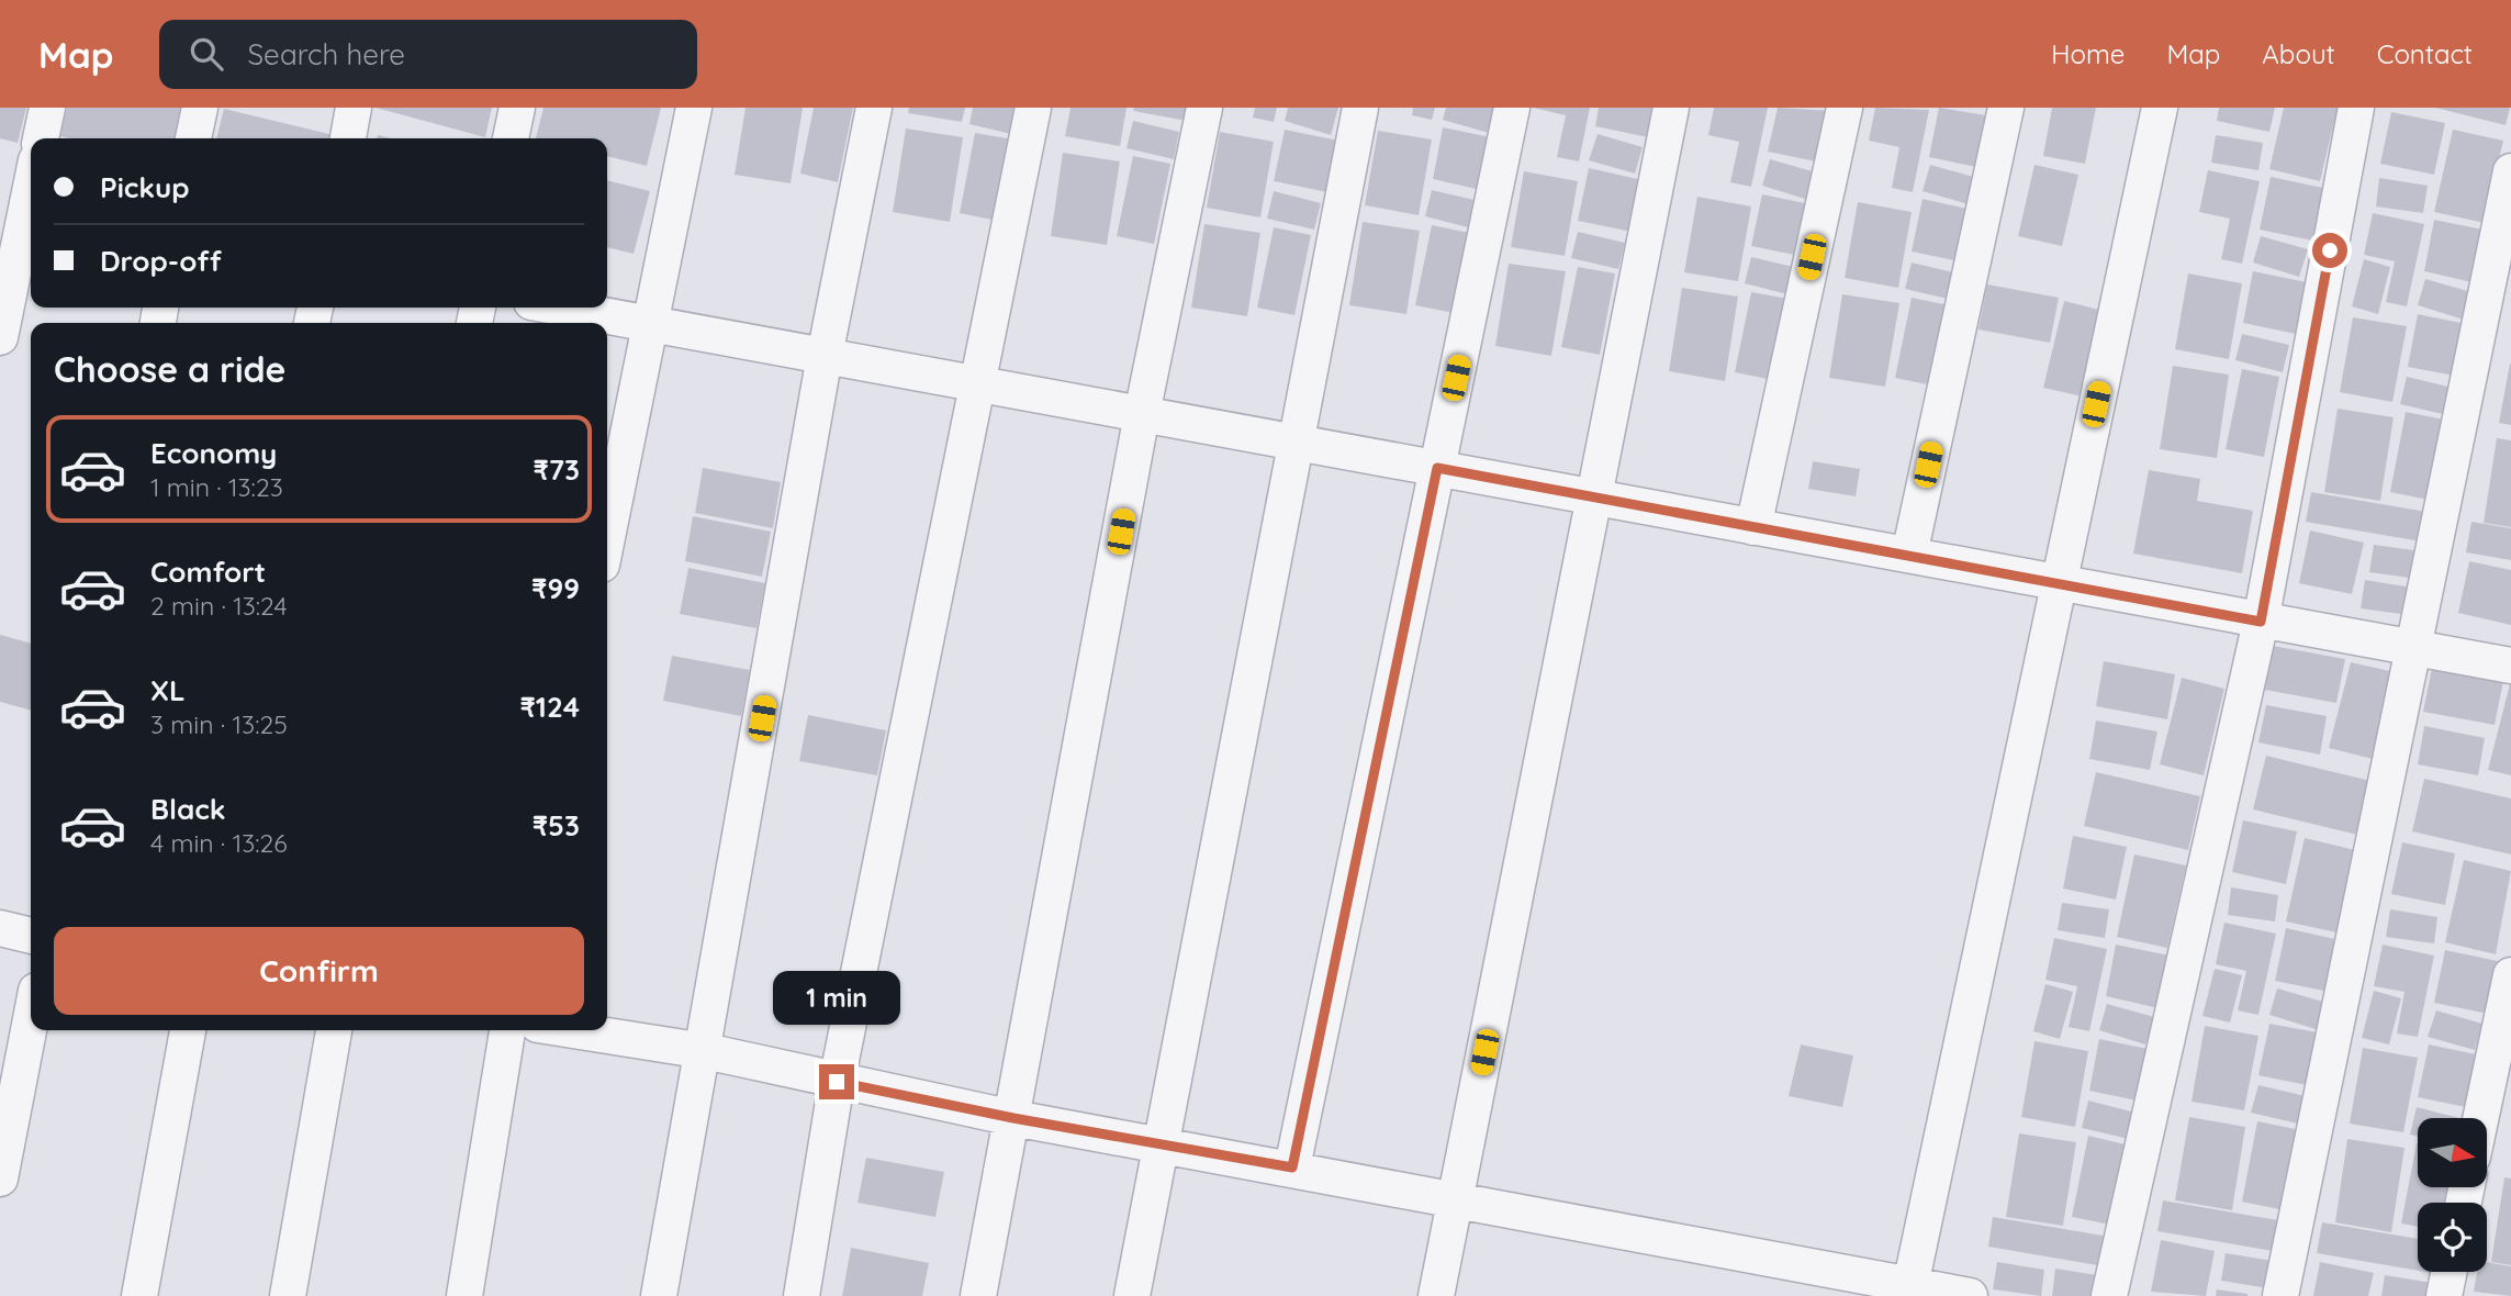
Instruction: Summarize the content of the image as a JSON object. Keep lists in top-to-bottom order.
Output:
{
  "north": "right",
  "page": {
    "header": "Map",
    "search": "Search here",
    "nav": [
      "Home",
      "Map",
      "About",
      "Contact"
    ],
    "banner": ["Pickup", "Drop-off"],
    "heading": "Choose a ride",
    "list": [
      {
        "name": "Economy",
        "note": "1 min · 13:23",
        "value": "₹73"
      },
      {
        "name": "Comfort",
        "note": "2 min · 13:24",
        "value": "₹99"
      },
      {
        "name": "XL",
        "note": "3 min · 13:25",
        "value": "₹124"
      },
      {
        "name": "Black",
        "note": "4 min · 13:26",
        "value": "₹53"
      }
    ],
    "buttons": "Confirm",
    "bubble": "1 min"
  }
}
